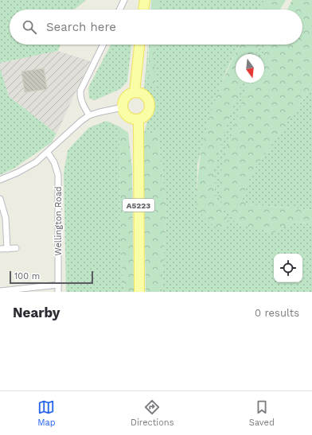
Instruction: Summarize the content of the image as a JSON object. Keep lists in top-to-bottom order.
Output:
{
  "streets": {
    "main road": ["A5223"],
    "street": ["Wellington Road"]
  },
  "scale_bar": "100 m",
  "north": "bottom",
  "page": {
    "search": "Search here",
    "scale": "100 m",
    "heading": ["Nearby", "0 results"],
    "nav": ["Map", "Directions", "Saved"]
  }
}
